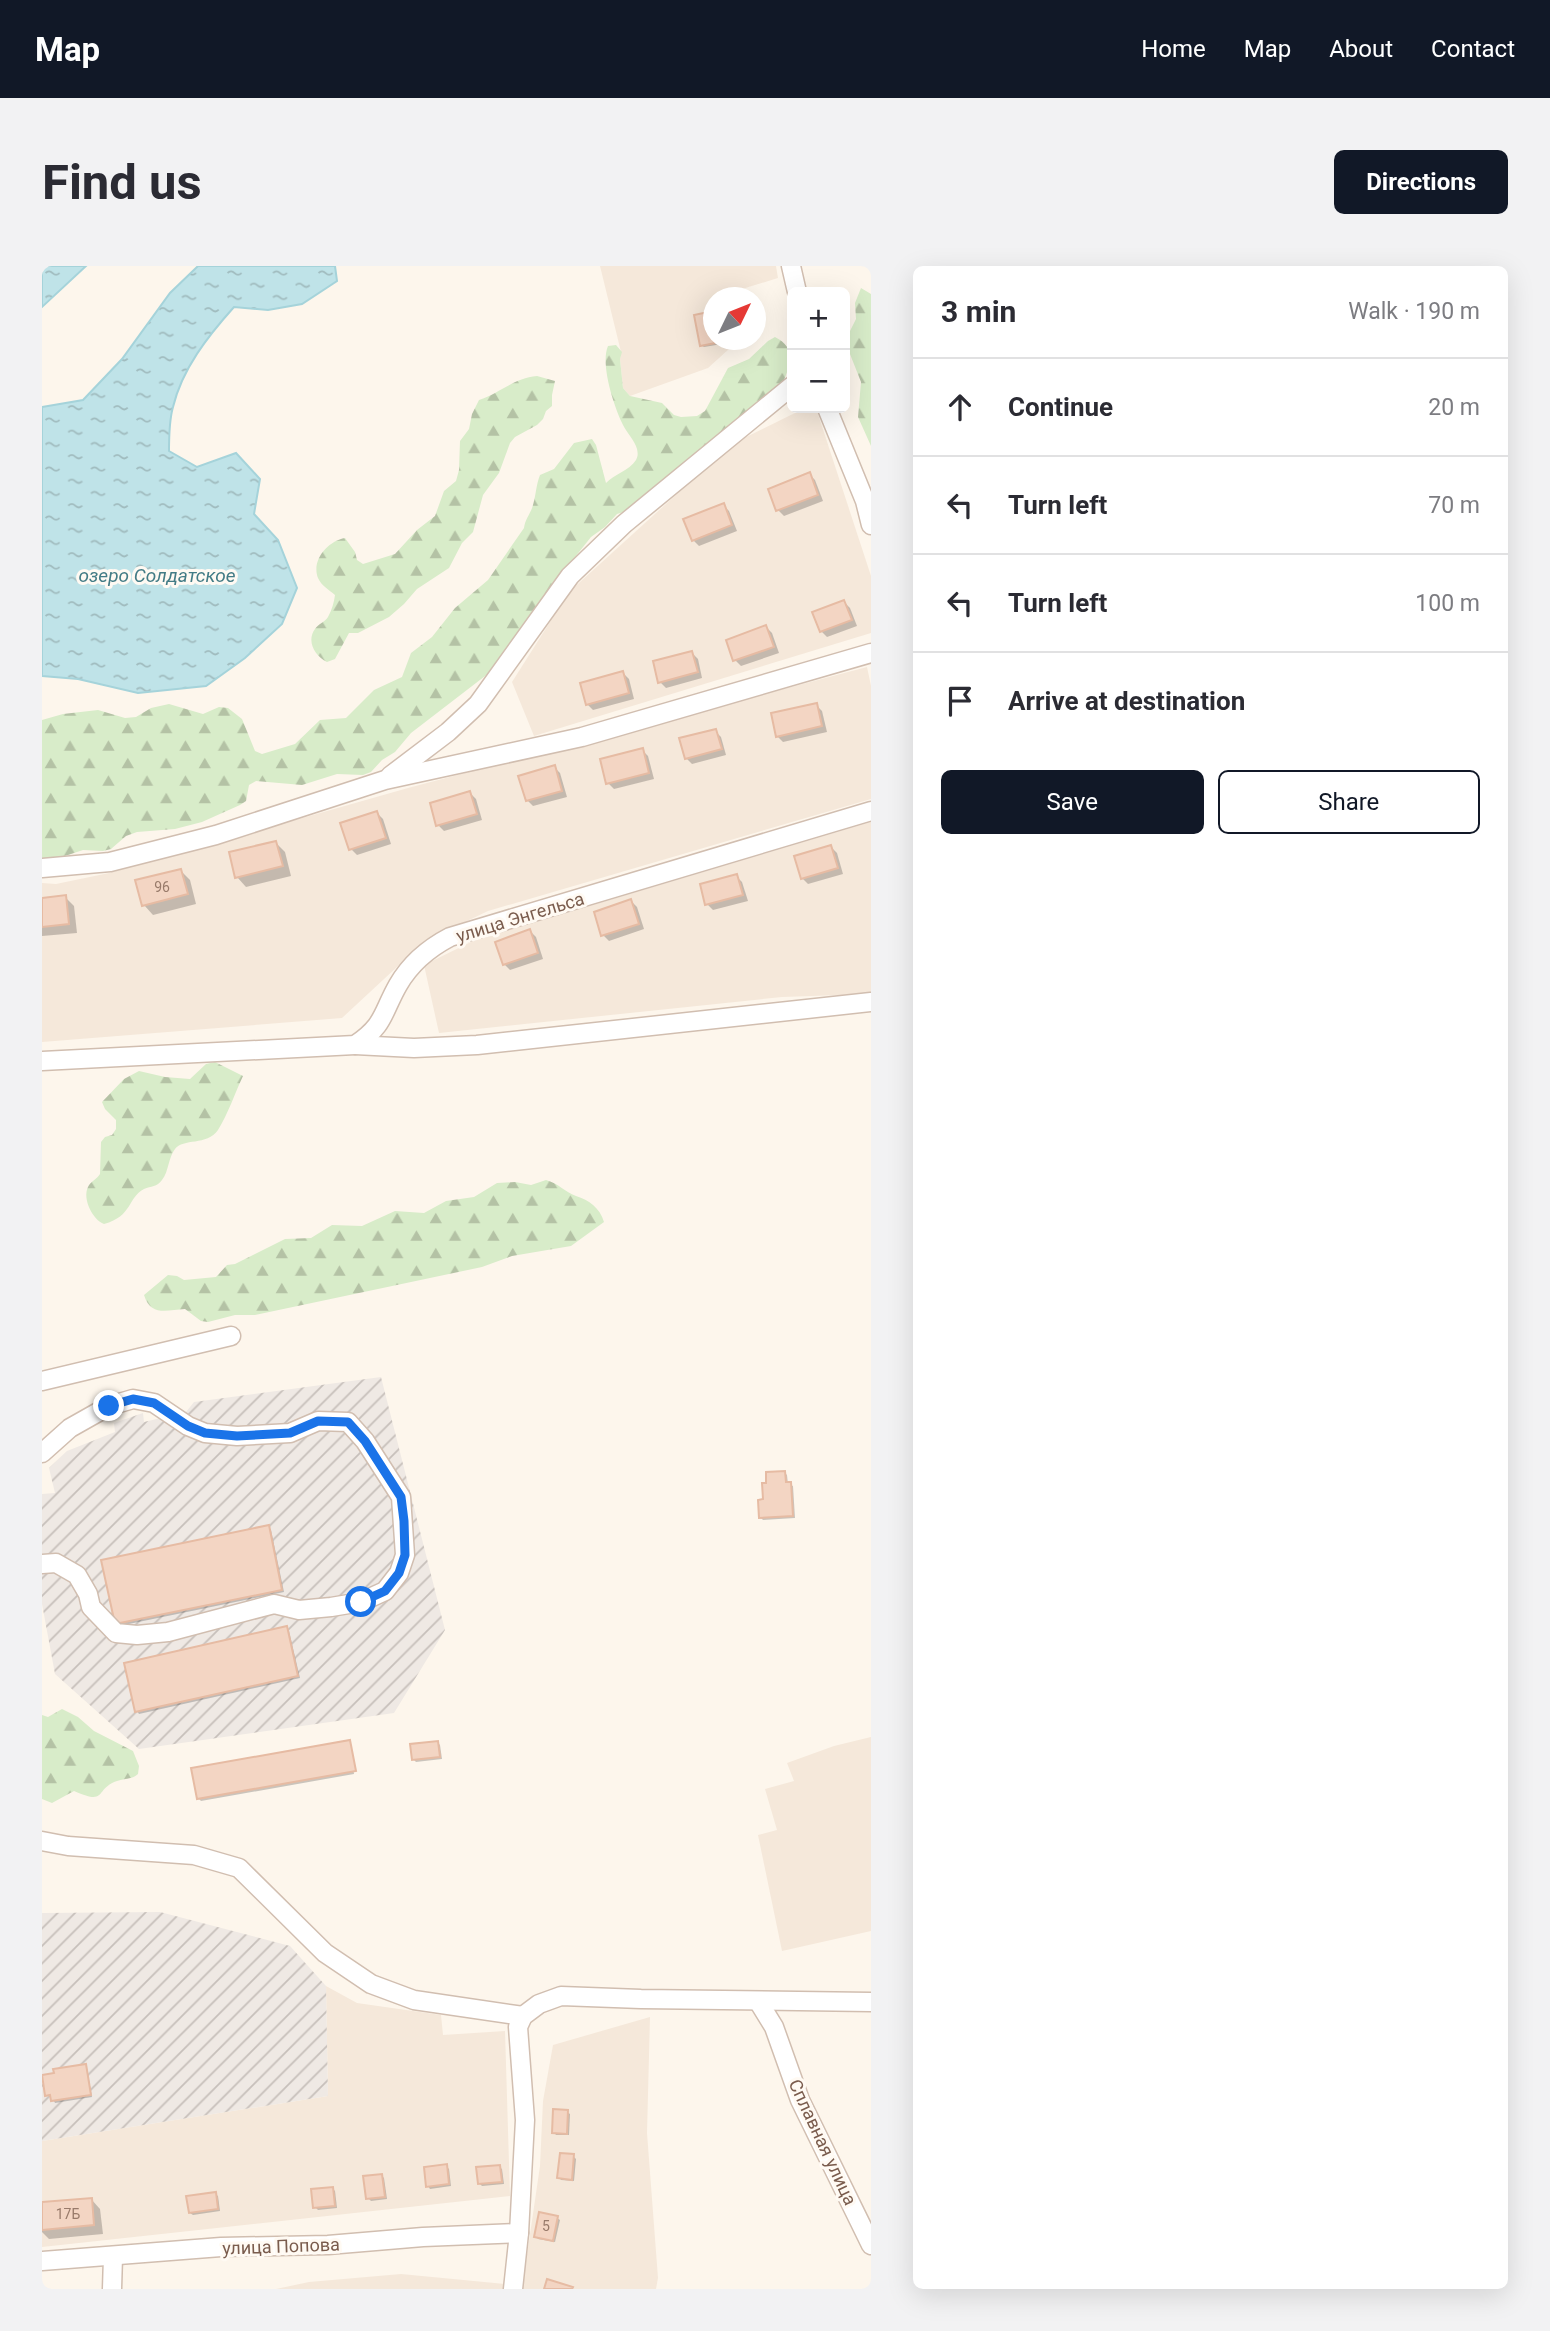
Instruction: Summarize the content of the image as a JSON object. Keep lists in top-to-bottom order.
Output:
{
  "streets": {
    "street": ["улица Энгельса", "Сплавная улица", "улица Попова"]
  },
  "water": ["озеро Солдатское"],
  "house_numbers": ["96", "17Б", "5"],
  "north": "top right",
  "page": {
    "header": "Map",
    "nav": [
      "Home",
      "Map",
      "About",
      "Contact"
    ],
    "buttons": [
      "Directions",
      ["Save", "Share"]
    ],
    "title": "Find us",
    "heading": ["3 min", "Walk · 190 m"],
    "map_buttons": ["+", "−"],
    "list": [
      ["Continue", "20 m"],
      ["Turn left", "70 m"],
      ["Turn left", "100 m"],
      "Arrive at destination"
    ]
  }
}
